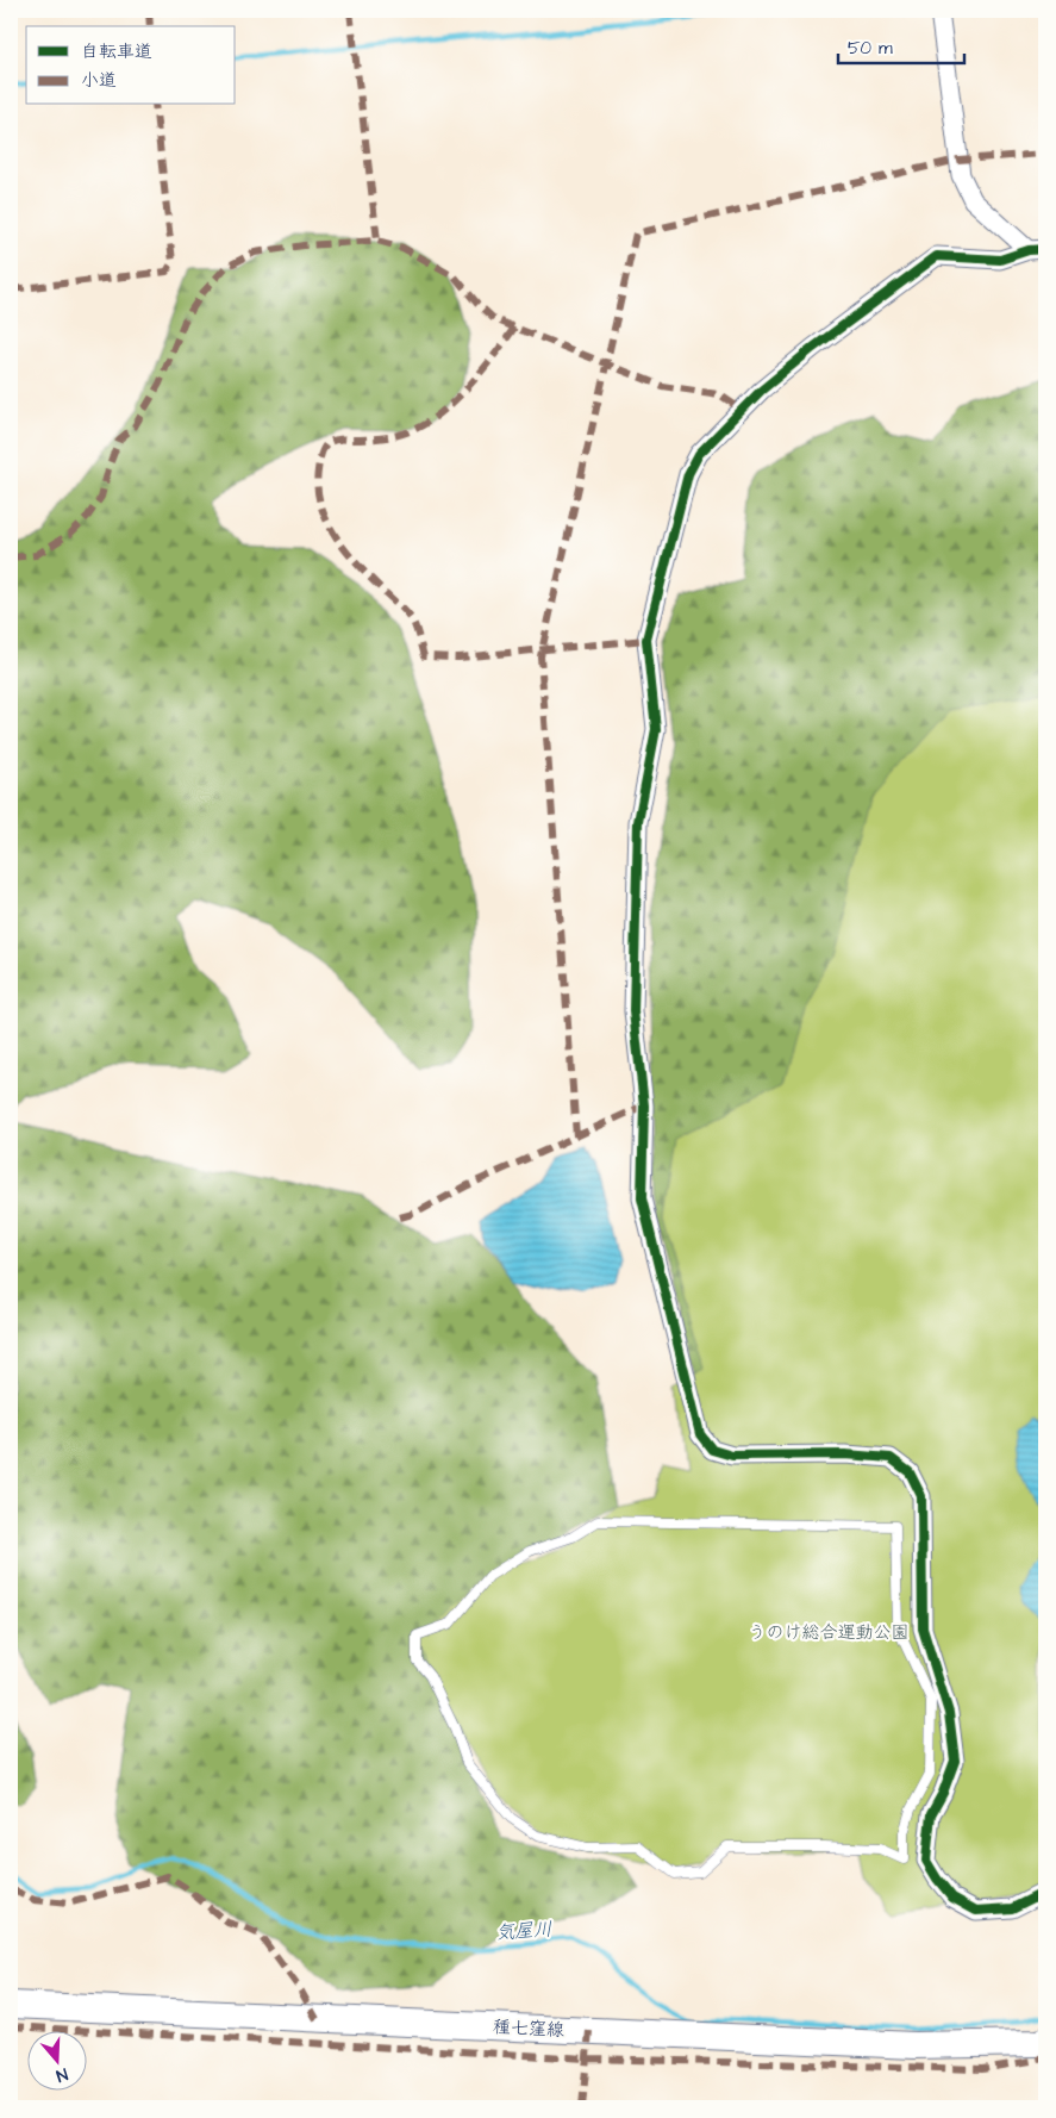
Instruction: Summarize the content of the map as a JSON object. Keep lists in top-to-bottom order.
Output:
{
  "streets": {
    "main road": ["種七窪線"]
  },
  "water": ["気屋川"],
  "parks": ["うのけ総合運動公園"],
  "legend": ["自転車道", "小道"],
  "scale_bar": "50 m",
  "north": "bottom"
}
